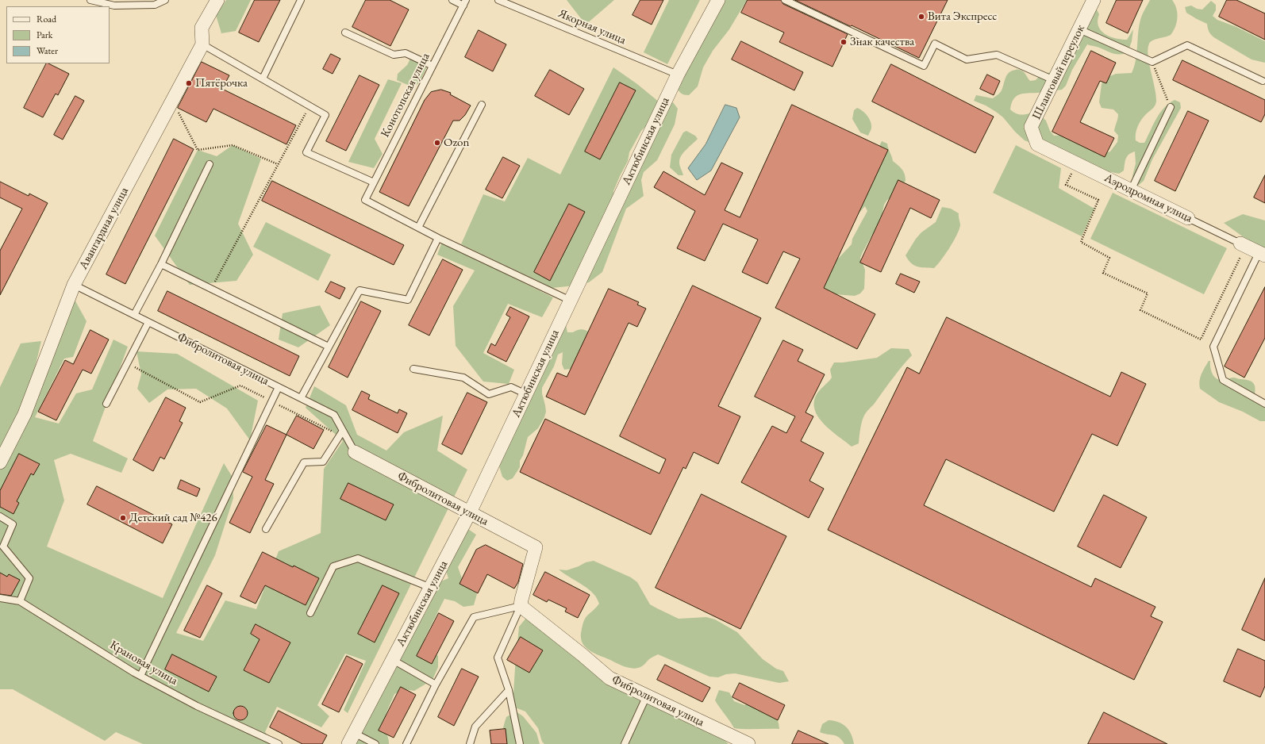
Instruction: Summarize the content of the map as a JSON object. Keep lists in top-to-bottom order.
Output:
{
  "streets": {
    "street": [
      "Шланговый переулок",
      "Актюбинская улица",
      "Аэродромная улица",
      "Авангардная улица",
      "Фибролитовая улица"
    ],
    "lane": ["Якорная улица", "Конотопская улица", "Крановая улица"]
  },
  "crossings": [
    ["Якорная улица", "Актюбинская улица"],
    ["Шланговый переулок", "Аэродромная улица"],
    ["Актюбинская улица", "Фибролитовая улица"],
    ["Авангардная улица", "Фибролитовая улица"]
  ],
  "places": [
    "Вита Экспресс",
    "Знак качества",
    "Пятёрочка",
    "Ozon",
    "Детский сад №426"
  ],
  "legend": ["Road", "Park", "Water"]
}
